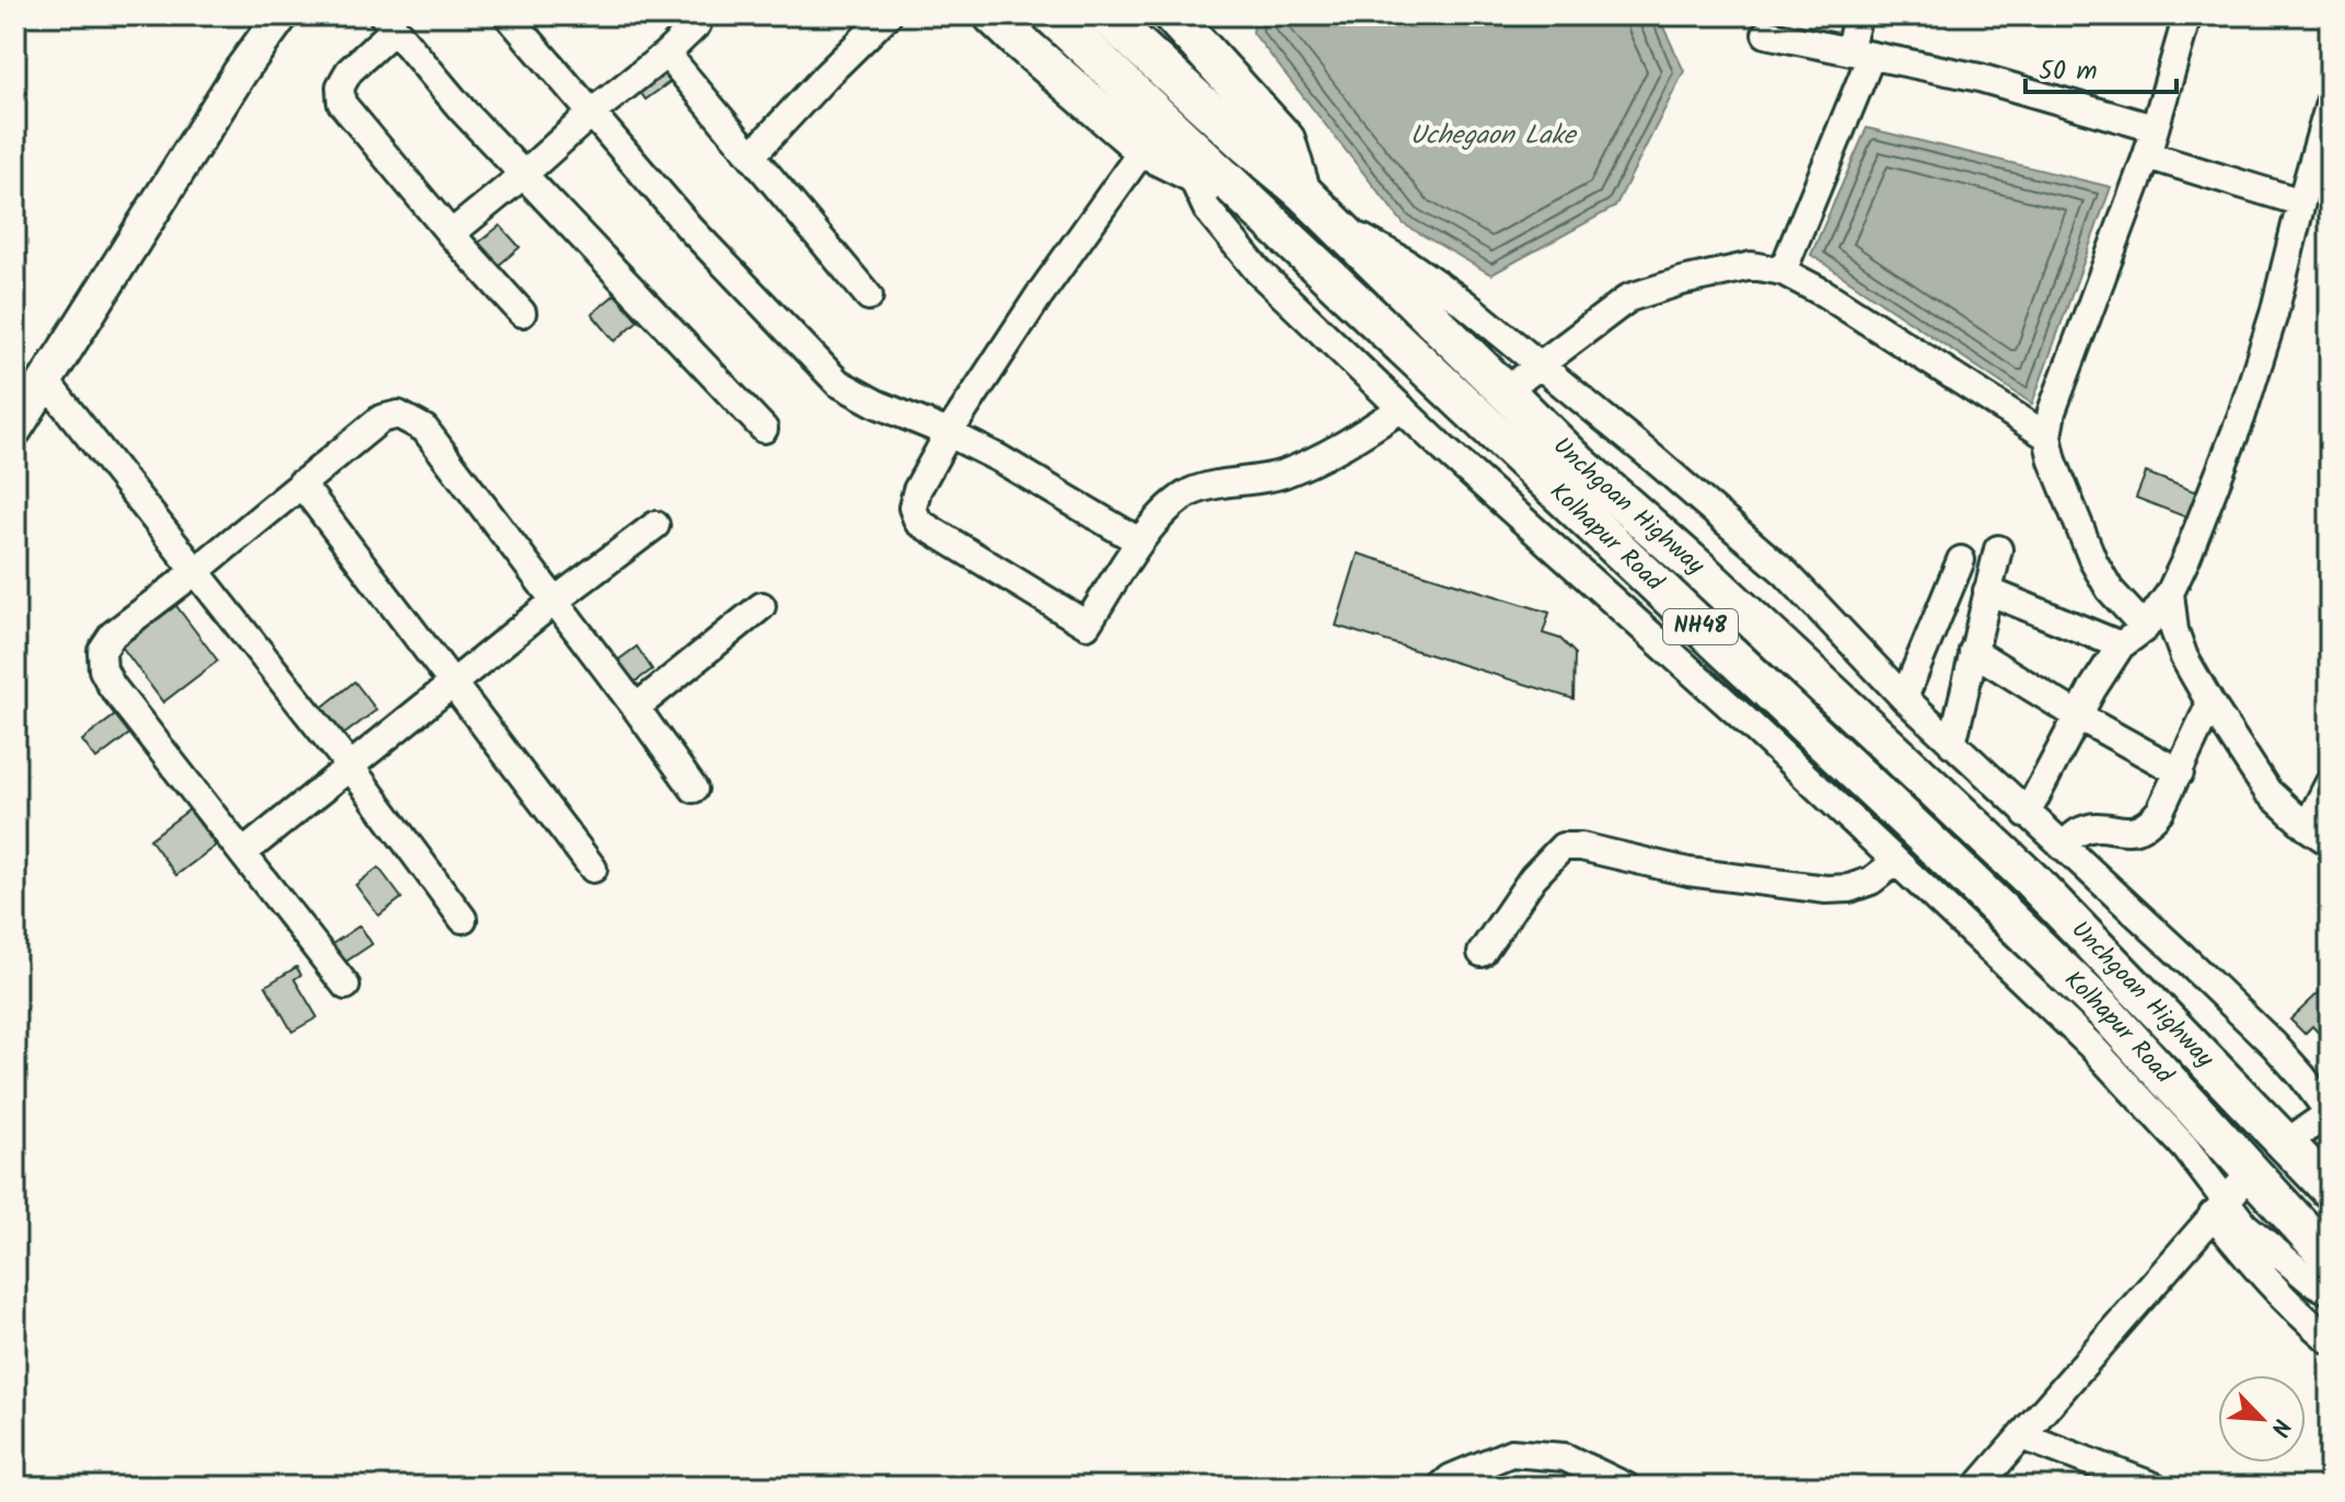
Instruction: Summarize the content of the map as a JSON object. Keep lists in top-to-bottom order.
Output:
{
  "streets": {
    "highway": ["Unchgoan Highway", "Kolhapur Road", "NH48"]
  },
  "water": ["Uchegaon Lake"],
  "scale_bar": "50 m",
  "north": "bottom right"
}
